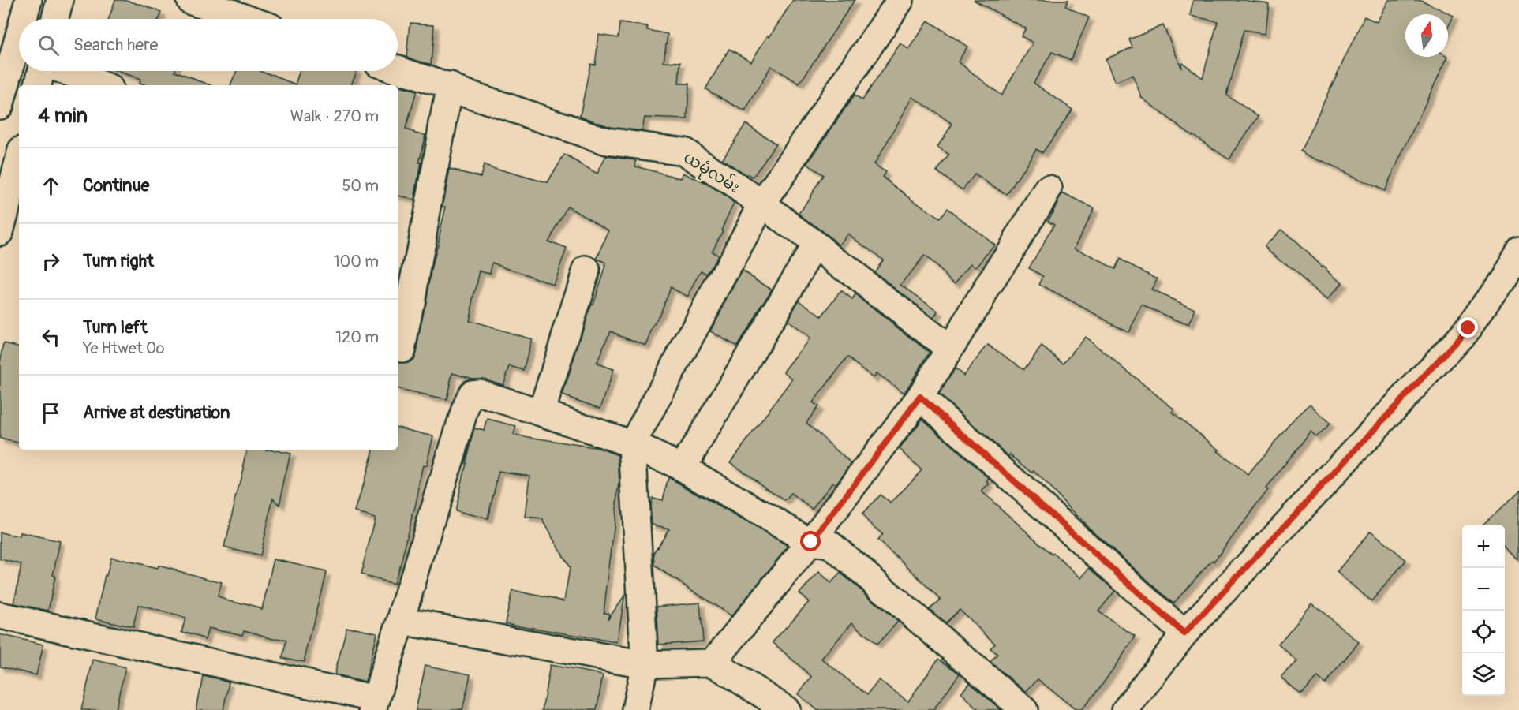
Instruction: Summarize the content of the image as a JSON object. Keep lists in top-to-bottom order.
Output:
{
  "streets": {
    "street": ["ယမုံလမ်း"]
  },
  "north": "top",
  "page": {
    "search": "Search here",
    "heading": ["4 min", "Walk · 270 m"],
    "list": [
      ["Continue", "50 m"],
      ["Turn right", "100 m"],
      ["Turn left", "Ye Htwet Oo", "120 m"],
      "Arrive at destination"
    ],
    "map_buttons": ["+", "−"]
  }
}
